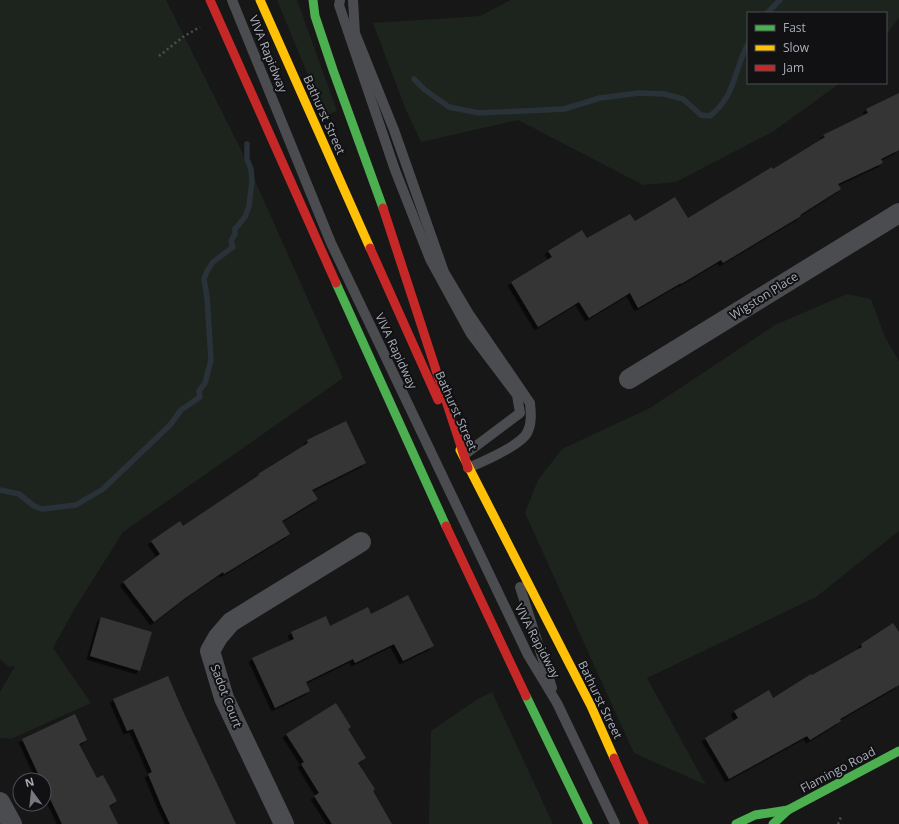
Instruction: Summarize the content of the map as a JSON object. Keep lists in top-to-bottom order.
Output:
{
  "streets": {
    "main road": ["Bathurst Street", "Flamingo Road"],
    "street": ["Wigston Place", "Sadot Court"],
    "lane": ["VIVA Rapidway"]
  },
  "crossings": [
    ["VIVA Rapidway", "Bathurst Street"]
  ],
  "legend": ["Fast", "Slow", "Jam"],
  "north": "top"
}
